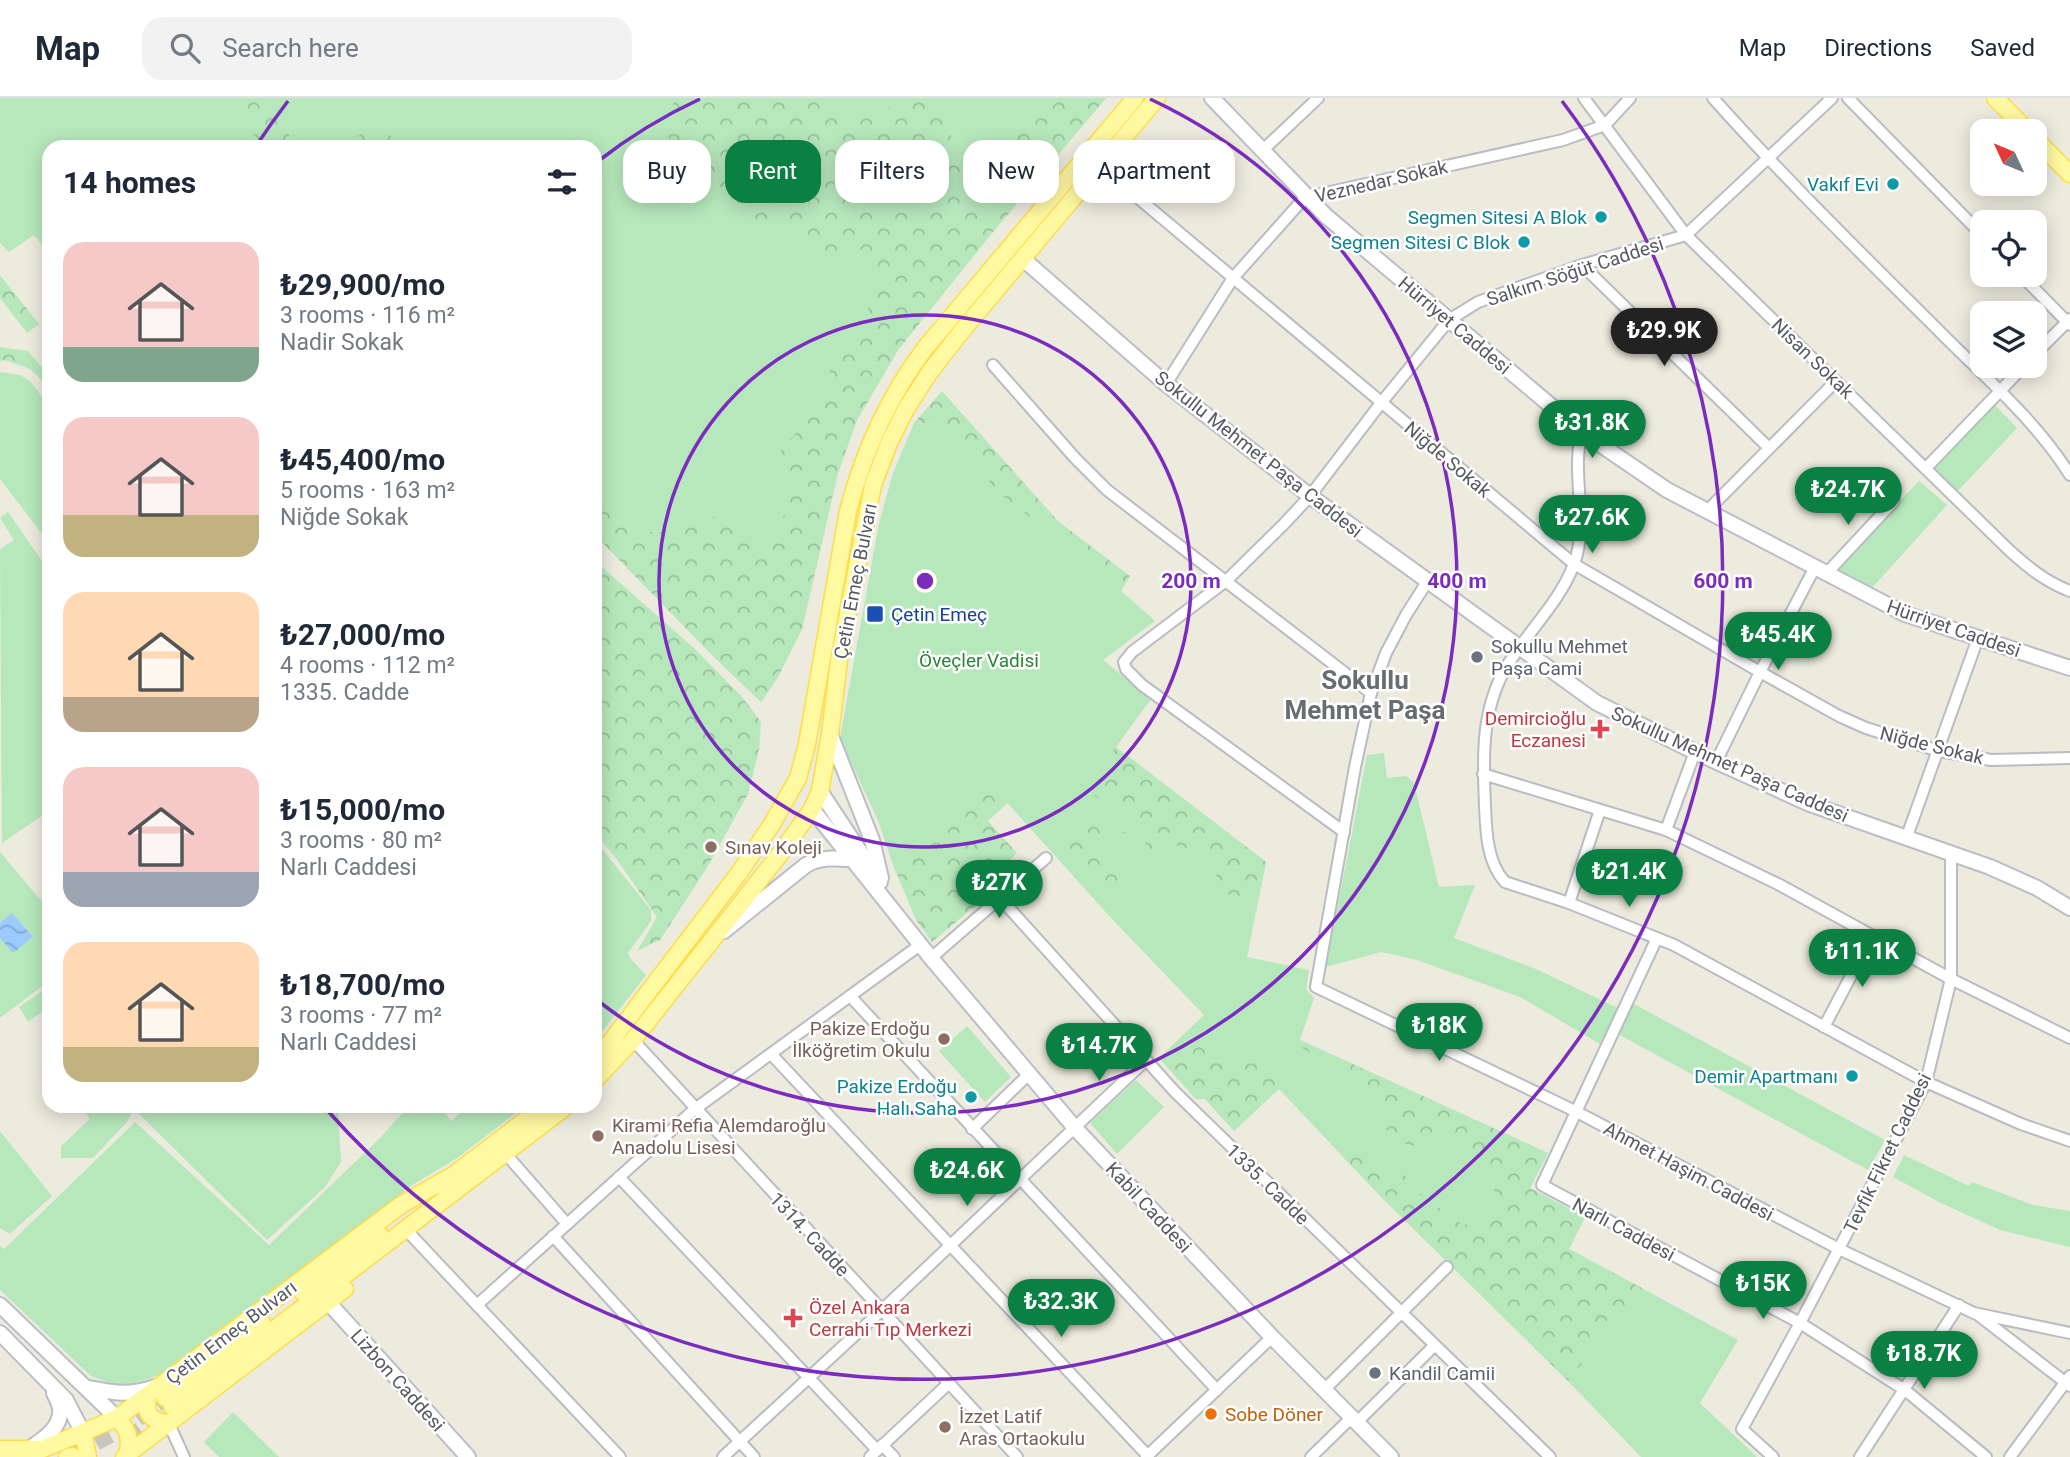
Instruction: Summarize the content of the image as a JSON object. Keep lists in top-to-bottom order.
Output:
{
  "streets": {
    "main road": [
      "Hürriyet Caddesi",
      "Sokullu Mehmet Paşa Caddesi",
      "Çetin Emeç Bulvarı",
      "Kabil Caddesi",
      "Lizbon Caddesi"
    ],
    "street": [
      "Veznedar Sokak",
      "Salkım Söğüt Caddesi",
      "Nisan Sokak",
      "Niğde Sokak",
      "Tevfik Fikret Caddesi",
      "Ahmet Haşim Caddesi",
      "1335. Cadde",
      "Narlı Caddesi",
      "1314. Cadde"
    ]
  },
  "crossings": [
    ["Veznedar Sokak", "Hürriyet Caddesi"],
    ["Veznedar Sokak", "Nisan Sokak"],
    ["Veznedar Sokak", "Sokullu Mehmet Paşa Caddesi"],
    ["Veznedar Sokak", "Niğde Sokak"],
    ["Salkım Söğüt Caddesi", "Hürriyet Caddesi"],
    ["Salkım Söğüt Caddesi", "Nisan Sokak"],
    ["Salkım Söğüt Caddesi", "Sokullu Mehmet Paşa Caddesi"],
    ["Salkım Söğüt Caddesi", "Niğde Sokak"],
    ["Salkım Söğüt Caddesi", "Ahmet Haşim Caddesi"],
    ["Sokullu Mehmet Paşa Caddesi", "Çetin Emeç Bulvarı"],
    ["Sokullu Mehmet Paşa Caddesi", "Tevfik Fikret Caddesi"],
    ["Çetin Emeç Bulvarı", "Kabil Caddesi"],
    ["Çetin Emeç Bulvarı", "1314. Cadde"],
    ["Çetin Emeç Bulvarı", "Lizbon Caddesi"],
    ["Tevfik Fikret Caddesi", "Ahmet Haşim Caddesi"],
    ["Tevfik Fikret Caddesi", "Narlı Caddesi"],
    ["Ahmet Haşim Caddesi", "Narlı Caddesi"]
  ],
  "districts": ["Sokullu Mehmet Paşa"],
  "parks": ["Öveçler Vadisi"],
  "places": {
    "other": [
      "Vakıf Evi",
      "Segmen Sitesi A Blok",
      "Segmen Sitesi C Blok",
      "Sokullu Mehmet Paşa Cami",
      "Sınav Koleji",
      "Pakize Erdoğu İlköğretim Okulu",
      "Demir Apartmanı",
      "Pakize Erdoğu Halı Saha",
      "Kirami Refia Alemdaroğlu Anadolu Lisesi",
      "Kandil Camii",
      "Sobe Döner",
      "İzzet Latif Aras Ortaokulu"
    ],
    "transit": ["Çetin Emeç"],
    "health": ["Demircioğlu Eczanesi", "Özel Ankara Cerrahi Tıp Merkezi"]
  },
  "north": "top left",
  "page": {
    "header": "Map",
    "search": "Search here",
    "nav": ["Map", "Directions", "Saved"],
    "chip": [
      "Buy",
      "Rent",
      "Filters",
      "New",
      "Apartment"
    ],
    "heading": "14 homes",
    "list": [
      {
        "name": "₺29,900/mo",
        "note": "3 rooms · 116 m² · Nadir Sokak"
      },
      {
        "name": "₺45,400/mo",
        "note": "5 rooms · 163 m² · Niğde Sokak"
      },
      {
        "name": "₺27,000/mo",
        "note": "4 rooms · 112 m² · 1335. Cadde"
      },
      {
        "name": "₺15,000/mo",
        "note": "3 rooms · 80 m² · Narlı Caddesi"
      },
      {
        "name": "₺18,700/mo",
        "note": "3 rooms · 77 m² · Narlı Caddesi"
      }
    ],
    "price": [
      "₺29.9K",
      "₺31.8K",
      "₺24.7K",
      "₺27.6K",
      "₺45.4K",
      "₺21.4K",
      "₺27K",
      "₺11.1K",
      "₺18K",
      "₺14.7K",
      "₺24.6K",
      "₺15K",
      "₺32.3K",
      "₺18.7K"
    ]
  },
  "rings": ["200 m", "400 m", "600 m"]
}
